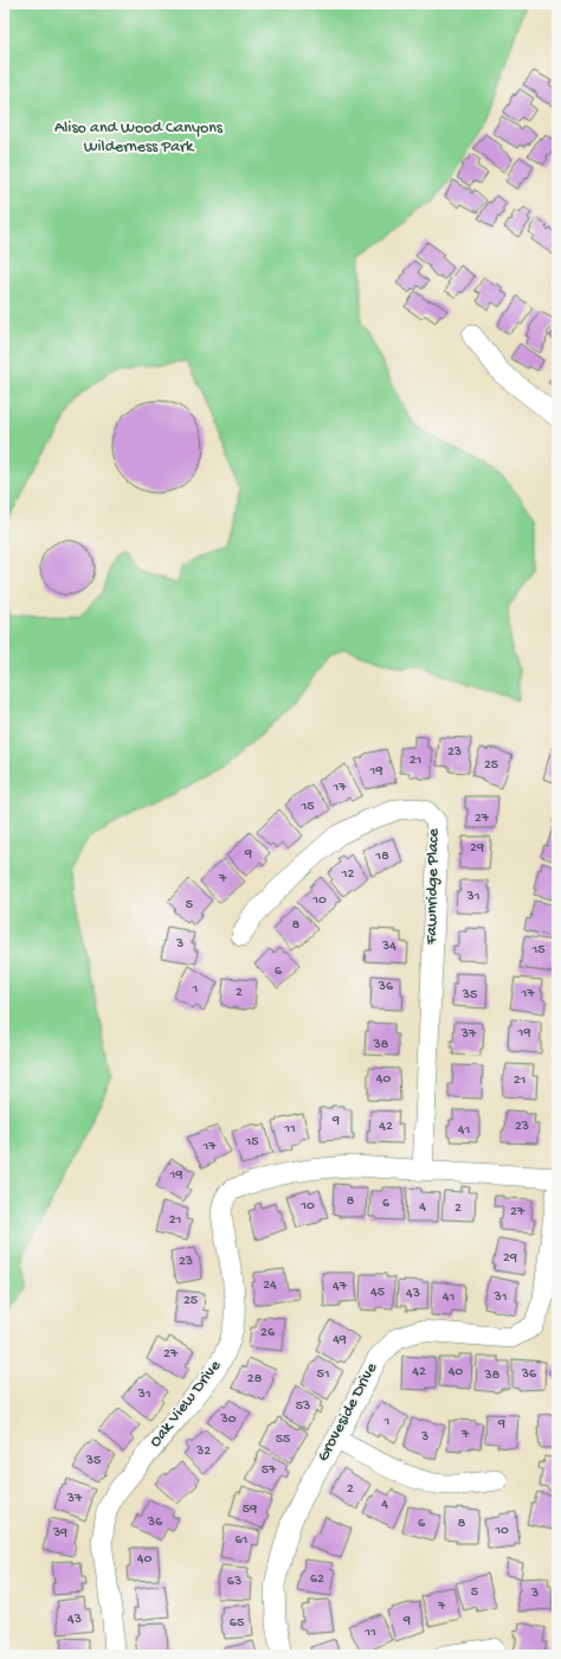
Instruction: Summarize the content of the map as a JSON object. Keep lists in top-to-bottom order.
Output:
{
  "streets": {
    "street": ["Fawnridge Place", "Oak View Drive", "Groveside Drive"]
  },
  "crossings": [
    ["Fawnridge Place", "Oak View Drive"]
  ],
  "parks": ["Aliso and Wood Canyons Wilderness Park"],
  "house_numbers": [
    "23",
    "21",
    "25",
    "19",
    "17",
    "15",
    "27",
    "29",
    "9",
    "18",
    "12",
    "7",
    "31",
    "10",
    "5",
    "8",
    "3",
    "34",
    "15",
    "6",
    "36",
    "1",
    "2",
    "17",
    "35",
    "19",
    "37",
    "38",
    "40",
    "21",
    "9",
    "42",
    "23",
    "11",
    "41",
    "15",
    "17",
    "19",
    "8",
    "6",
    "10",
    "4",
    "2",
    "27",
    "21",
    "29",
    "23",
    "24",
    "47",
    "45",
    "43",
    "41",
    "31",
    "25",
    "26",
    "49",
    "27",
    "42",
    "40",
    "51",
    "36",
    "38",
    "28",
    "31",
    "53",
    "30",
    "1",
    "9",
    "7",
    "3",
    "55",
    "32",
    "35",
    "57",
    "2",
    "37",
    "4",
    "59",
    "36",
    "6",
    "8",
    "10",
    "39",
    "61",
    "40",
    "62",
    "63",
    "5",
    "3",
    "7",
    "43",
    "9",
    "65",
    "11"
  ]
}
